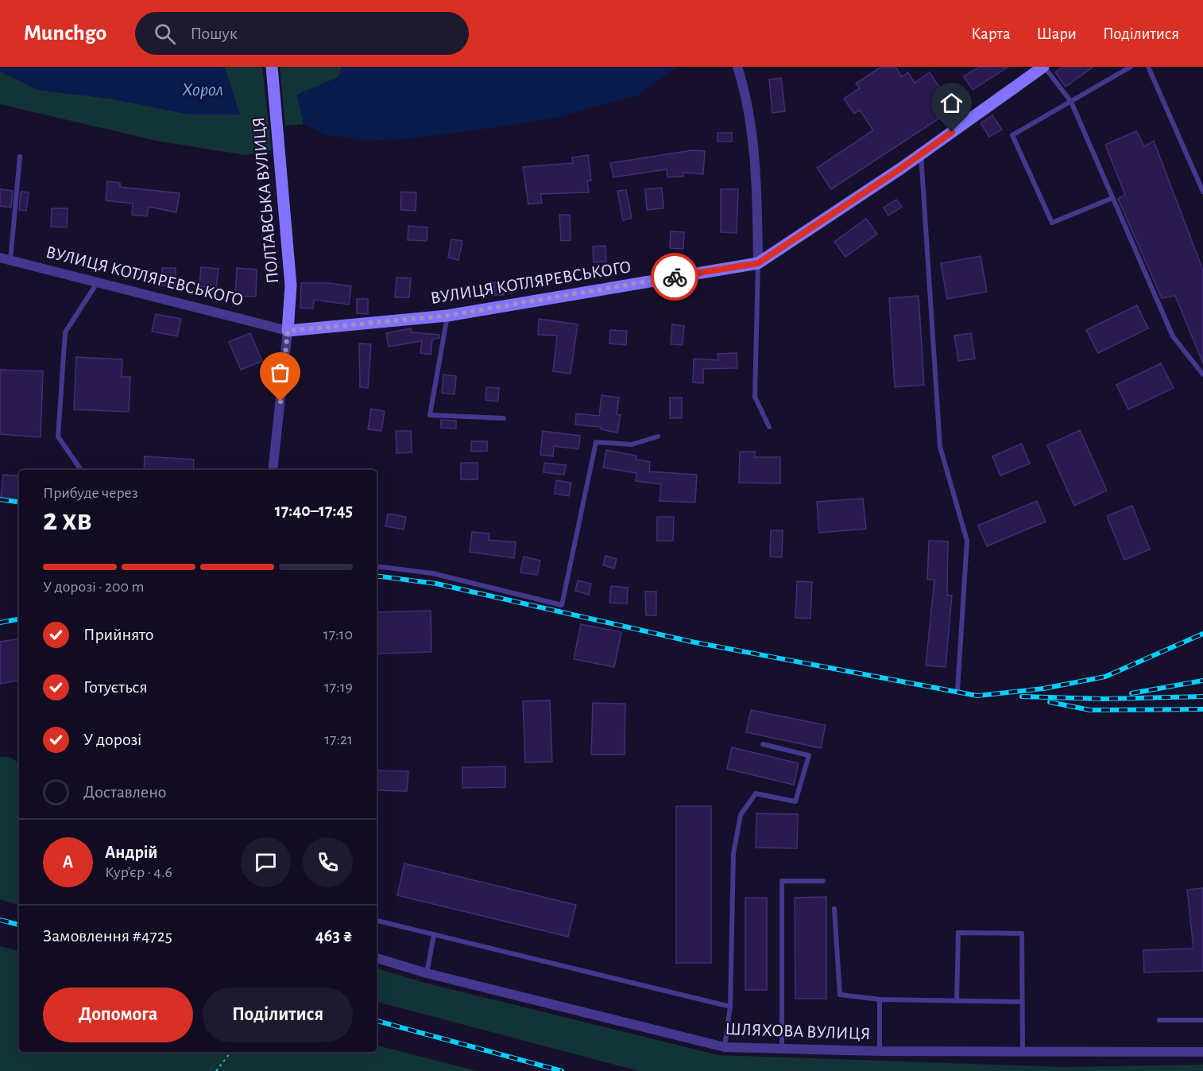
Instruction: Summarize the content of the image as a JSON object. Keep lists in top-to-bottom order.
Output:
{
  "streets": {
    "street": ["ПОЛТАВСЬКА ВУЛИЦЯ", "ВУЛИЦЯ КОТЛЯРЕВСЬКОГО", "ШЛЯХОВА ВУЛИЦЯ"]
  },
  "crossings": [
    ["ПОЛТАВСЬКА ВУЛИЦЯ", "ВУЛИЦЯ КОТЛЯРЕВСЬКОГО"]
  ],
  "water": ["Хорол"],
  "page": {
    "header": "Munchgo",
    "search": "Пошук",
    "nav": ["Карта", "Шари", "Поділитися"],
    "heading": ["2 хв", "Прибуде через", "17:40–17:45"],
    "panel": [
      "Андрій",
      "Кур’єр · 4.6",
      "Замовлення #4725",
      "463 ₴"
    ],
    "bar": "У дорозі · 200 m",
    "list": [
      ["Прийнято", "17:10"],
      ["Готується", "17:19"],
      ["У дорозі", "17:21"],
      "Доставлено"
    ],
    "round": "А",
    "buttons": ["Допомога", "Поділитися"]
  }
}
